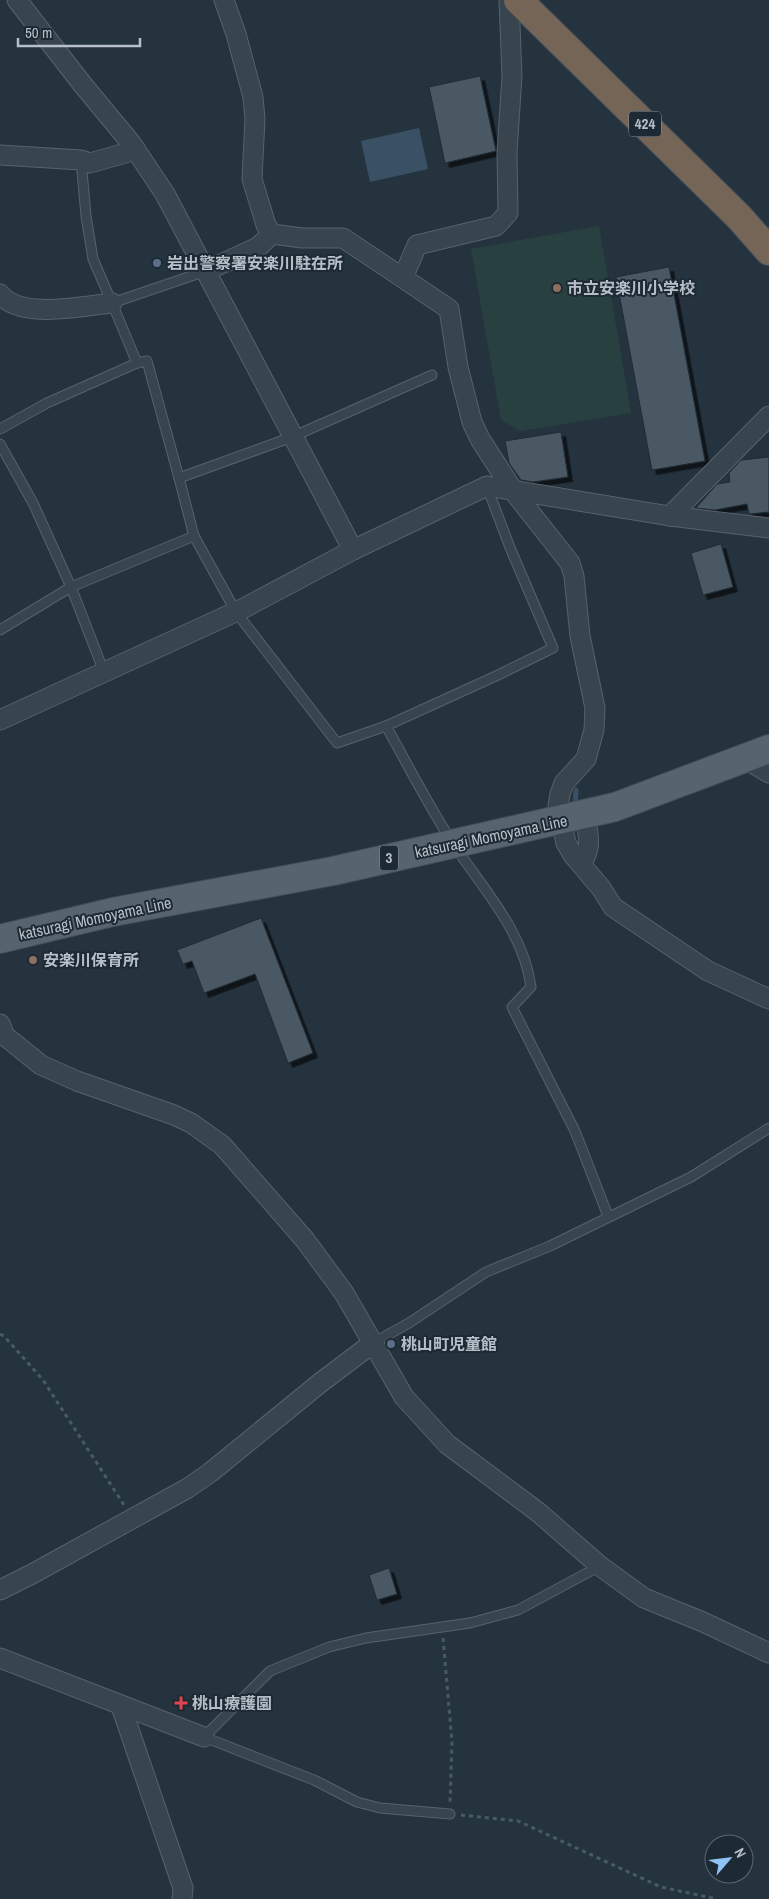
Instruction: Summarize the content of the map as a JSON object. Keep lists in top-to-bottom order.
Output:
{
  "streets": {
    "highway": ["424"],
    "main road": ["katsuragi Momoyama Line", "3"]
  },
  "places": {
    "other": [
      "岩出警察署安楽川駐在所",
      "市立安楽川小学校",
      "安楽川保育所",
      "桃山町児童館"
    ],
    "health": ["桃山療護園"]
  },
  "scale_bar": "50 m",
  "north": "top right"
}
